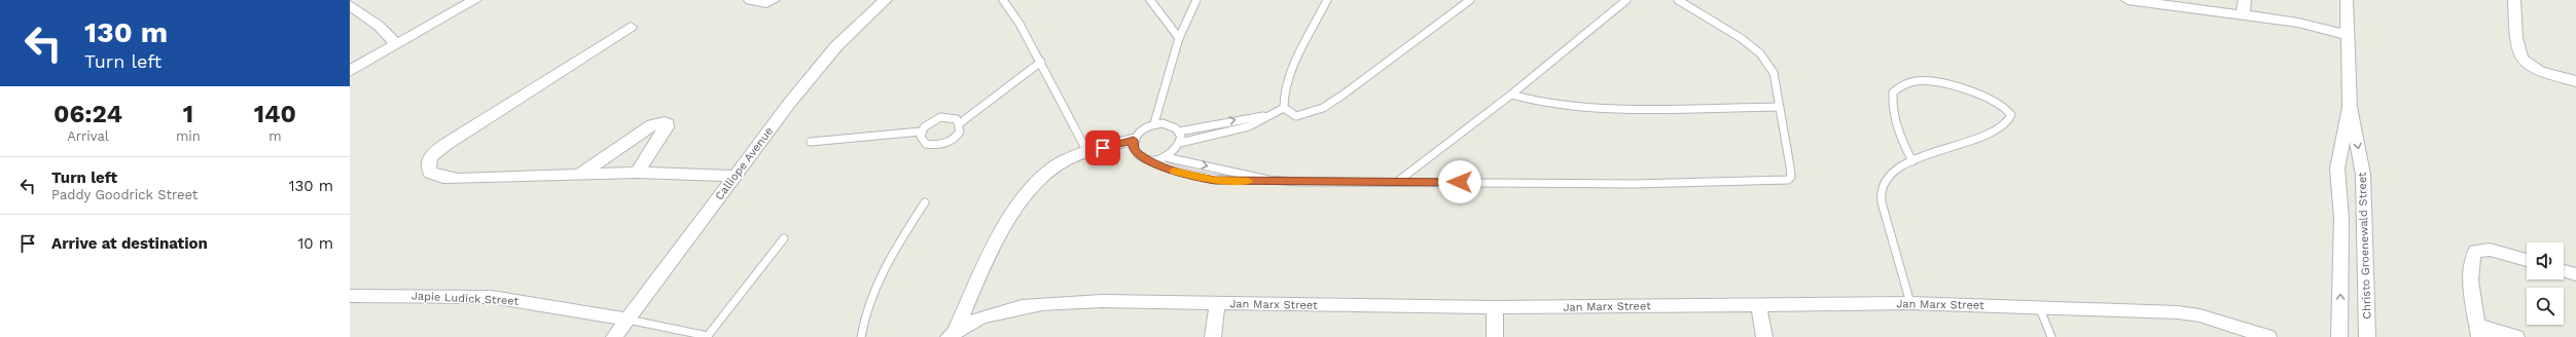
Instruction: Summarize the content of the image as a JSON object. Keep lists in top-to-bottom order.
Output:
{
  "streets": {
    "street": [
      "Calliope Avenue",
      "Christo Groenewald Street",
      "Japie Ludick Street",
      "Jan Marx Street"
    ]
  },
  "crossings": [
    ["Calliope Avenue", "Japie Ludick Street"]
  ],
  "page": {
    "turn": ["130 m", "Turn left"],
    "eta": [
      "06:24",
      "Arrival",
      "1",
      "min",
      "140",
      "m"
    ],
    "list": [
      {
        "name": "Turn left",
        "note": "Paddy Goodrick Street",
        "value": "130 m"
      },
      {
        "name": "Arrive at destination",
        "value": "10 m"
      }
    ]
  }
}
